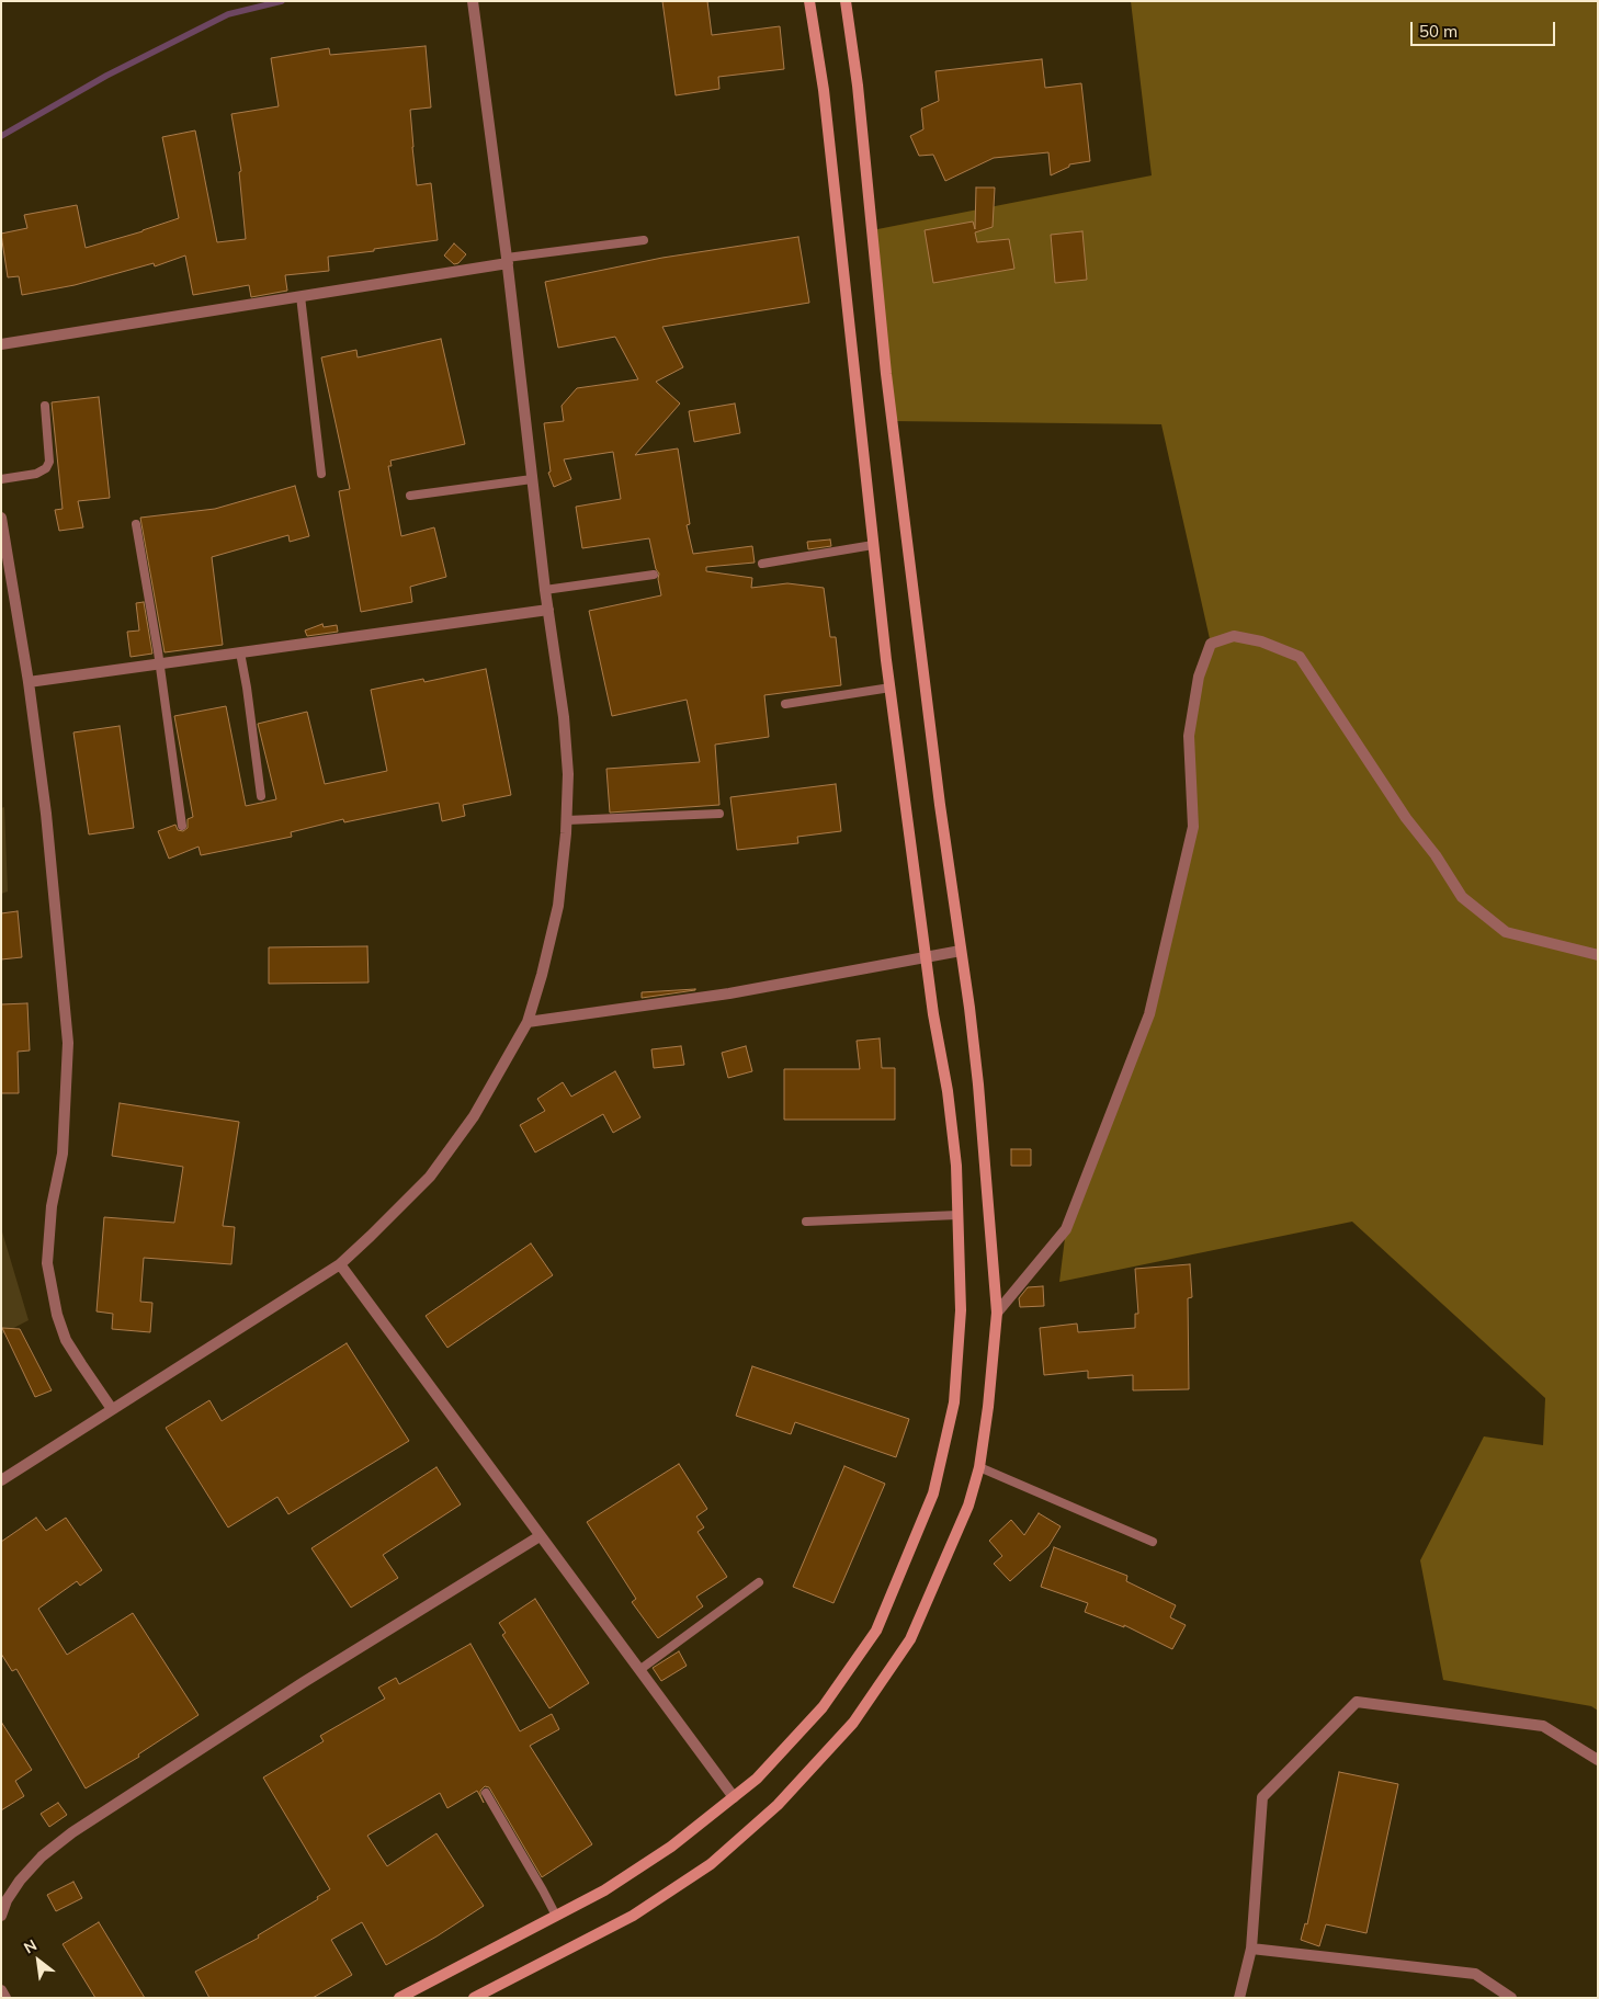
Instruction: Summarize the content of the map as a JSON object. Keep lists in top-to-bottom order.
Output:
{
  "scale_bar": "50 m",
  "north": "top left"
}
